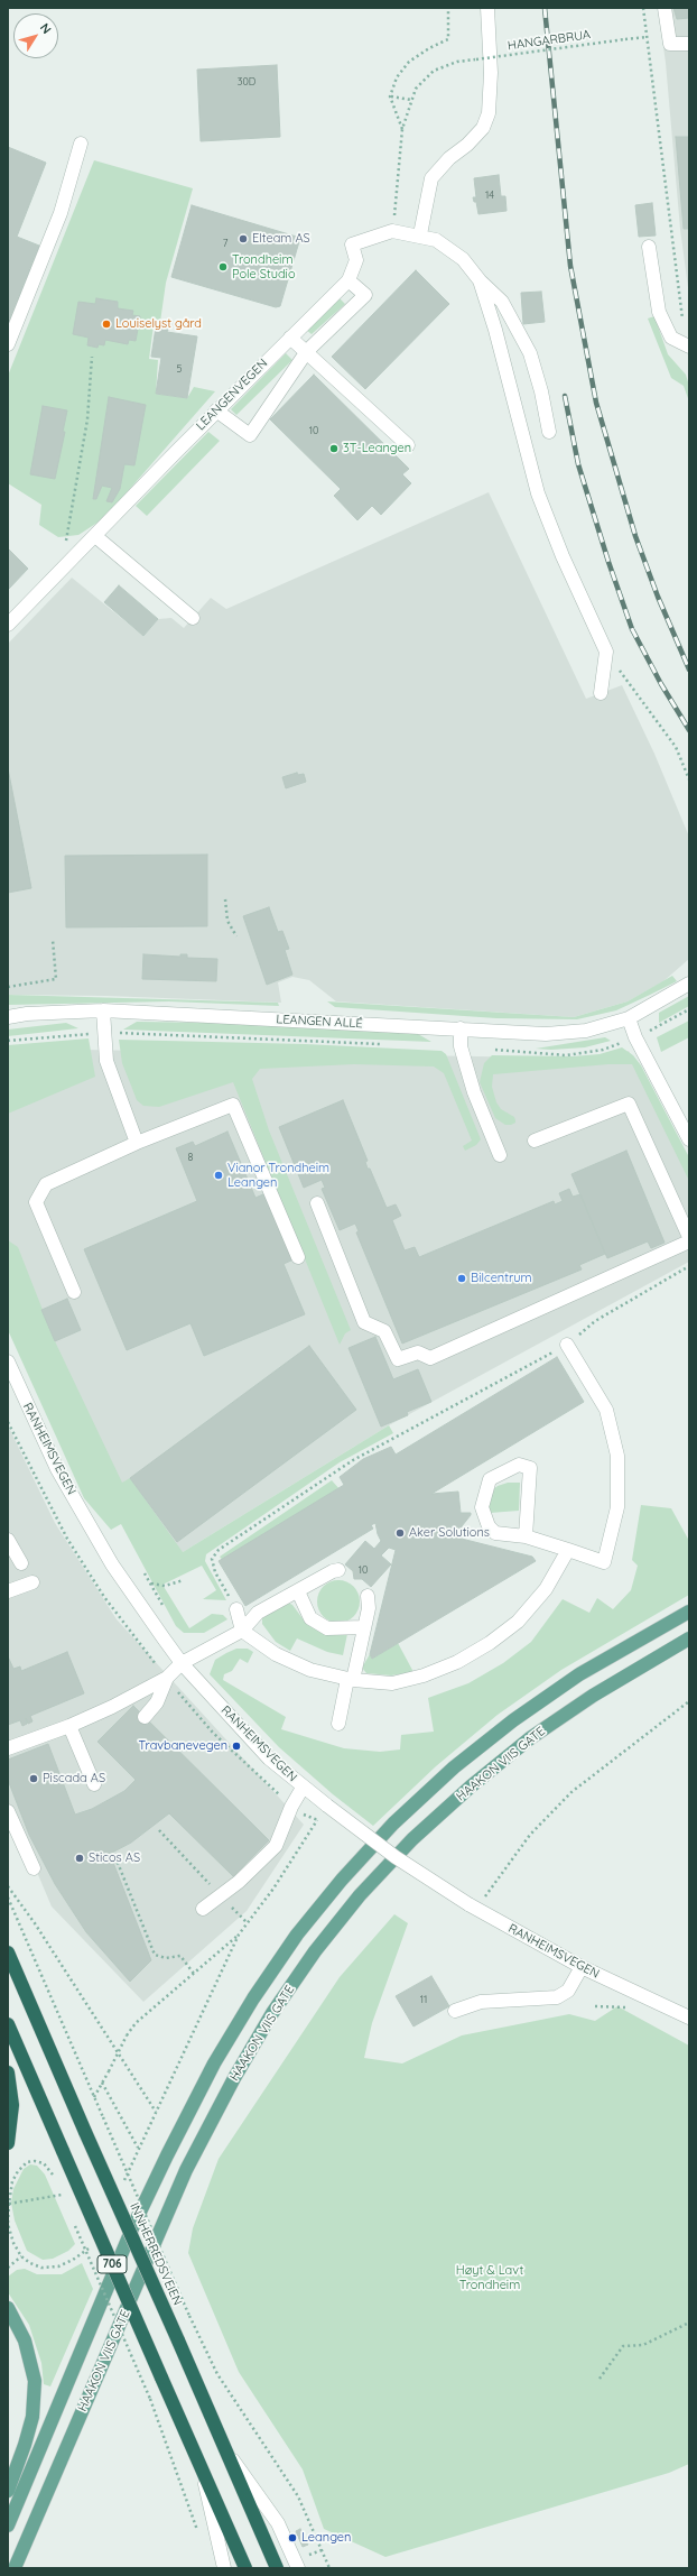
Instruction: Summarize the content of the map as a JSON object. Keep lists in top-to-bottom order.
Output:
{
  "streets": {
    "highway": ["INNHERREDSVEIEN", "706"],
    "main road": ["HAAKON VIIS GATE"],
    "street": ["LEANGENVEGEN", "LEANGEN ALLÉ", "RANHEIMSVEGEN"],
    "path": ["HANGARBRUA"]
  },
  "parks": ["Høyt & Lavt Trondheim"],
  "places": [
    "Elteam AS",
    "Trondheim Pole Studio",
    "Louiselyst gård",
    "3T-Leangen",
    "Vianor Trondheim Leangen",
    "Bilcentrum",
    "Aker Solutions",
    "Travbanevegen",
    "Piscada AS",
    "Sticos AS",
    "Leangen"
  ],
  "house_numbers": [
    "30D",
    "14",
    "7",
    "5",
    "10",
    "8",
    "10",
    "11"
  ],
  "north": "top right"
}
